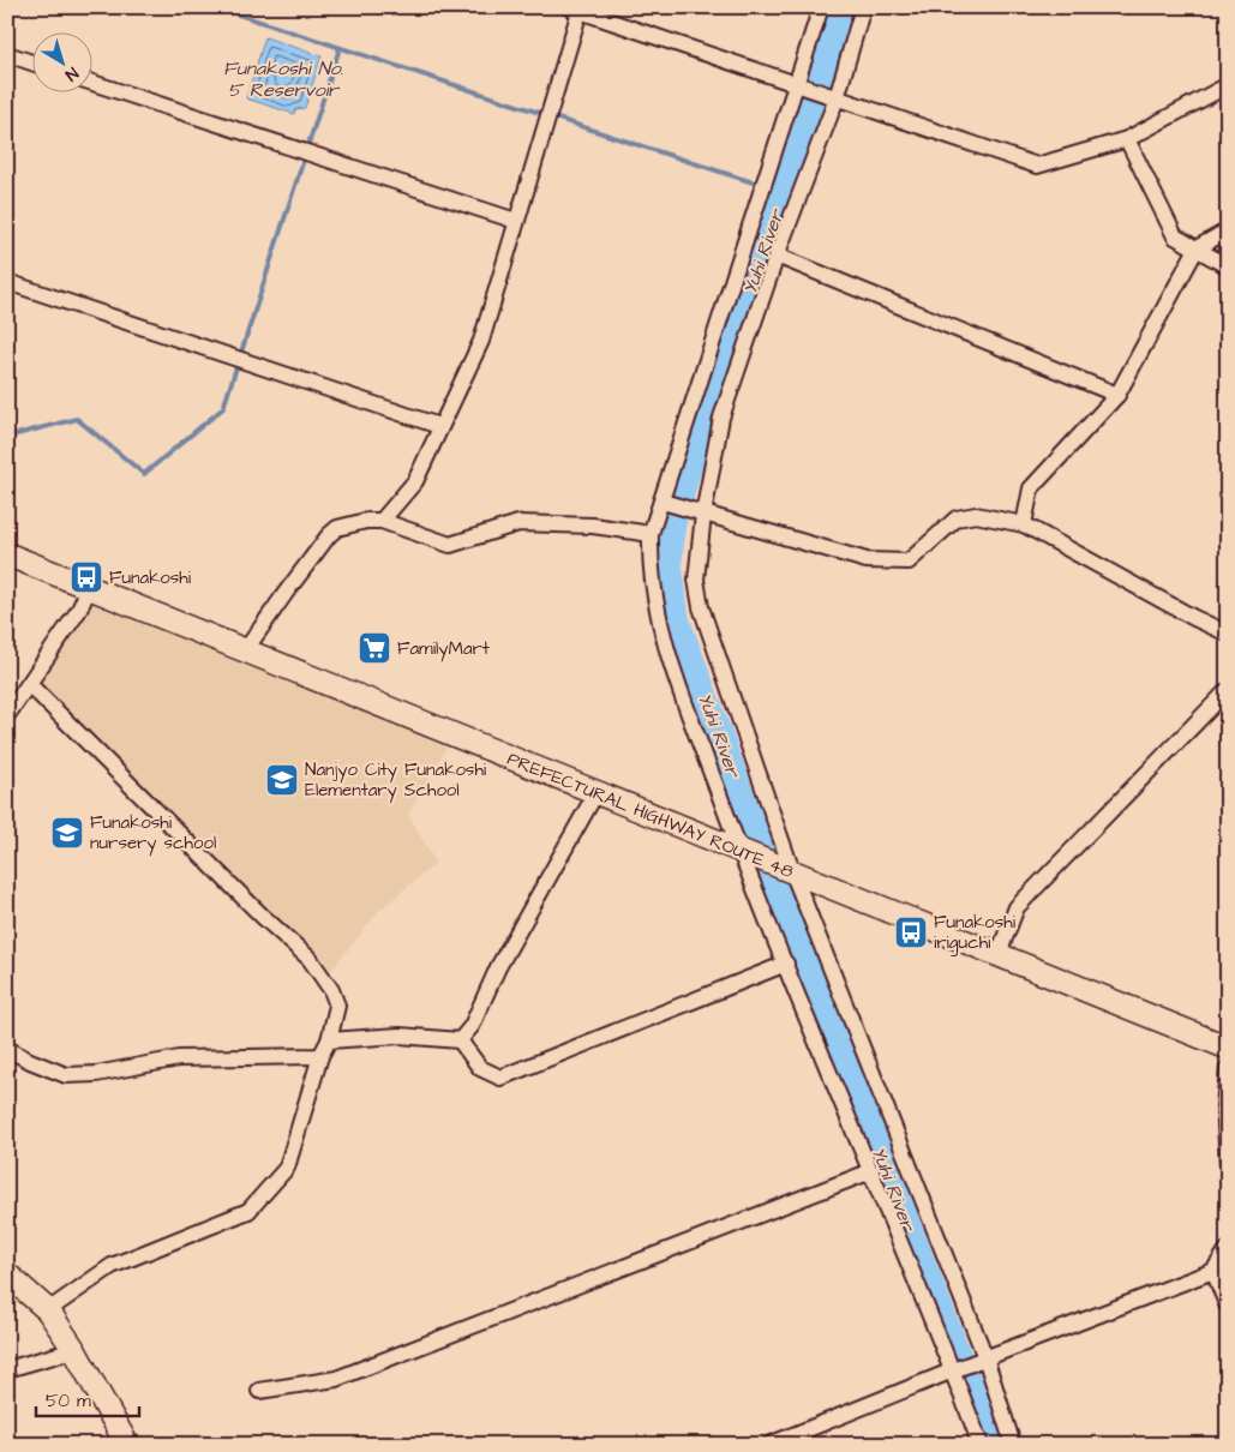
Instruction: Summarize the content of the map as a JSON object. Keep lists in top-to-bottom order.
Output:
{
  "streets": {
    "main road": ["PREFECTURAL HIGHWAY ROUTE 48"]
  },
  "water": ["Funakoshi No. 5 Reservoir", "Yuhi River"],
  "places": {
    "bus stop": ["Funakoshi", "Funakoshi iriguchi"],
    "supermarket": ["FamilyMart"],
    "school or university": ["Nanjyo City Funakoshi Elementary School", "Funakoshi nursery school"]
  },
  "scale_bar": "50 m",
  "north": "bottom right"
}
